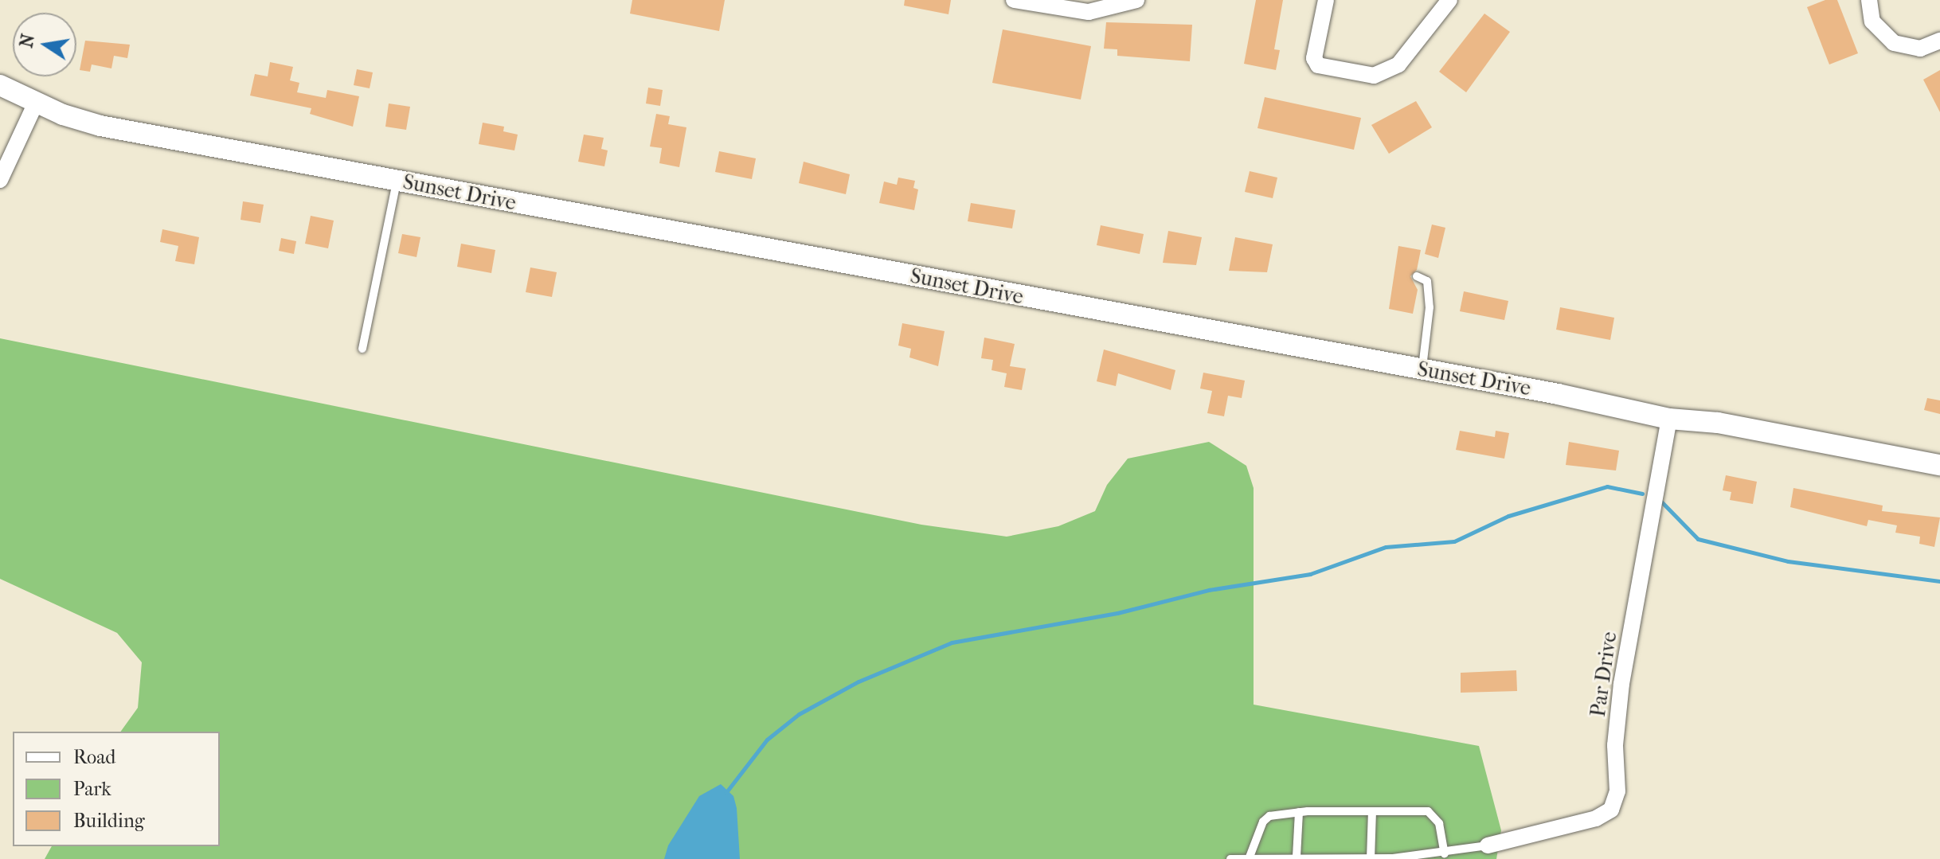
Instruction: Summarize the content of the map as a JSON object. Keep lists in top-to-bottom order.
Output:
{
  "streets": {
    "street": ["Sunset Drive", "Par Drive"]
  },
  "crossings": [
    ["Sunset Drive", "Par Drive"]
  ],
  "legend": ["Road", "Park", "Building"],
  "north": "left"
}
